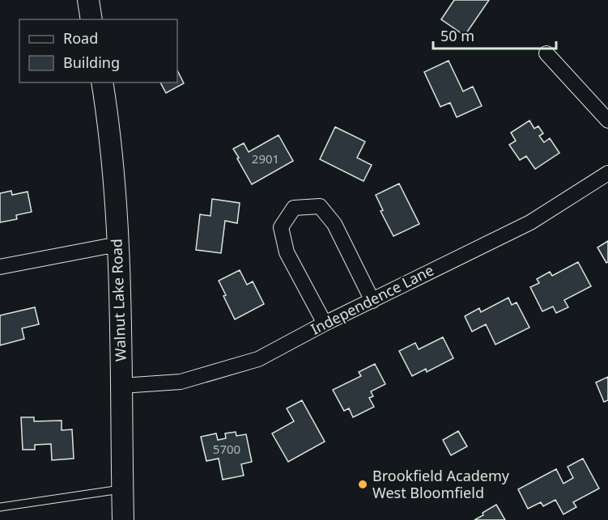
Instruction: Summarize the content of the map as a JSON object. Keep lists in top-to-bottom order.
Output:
{
  "streets": {
    "street": ["Walnut Lake Road", "Independence Lane"]
  },
  "crossings": [
    ["Walnut Lake Road", "Independence Lane"]
  ],
  "places": ["Brookfield Academy West Bloomfield"],
  "house_numbers": ["2901", "5700"],
  "legend": ["Road", "Building"],
  "scale_bar": "50 m"
}
